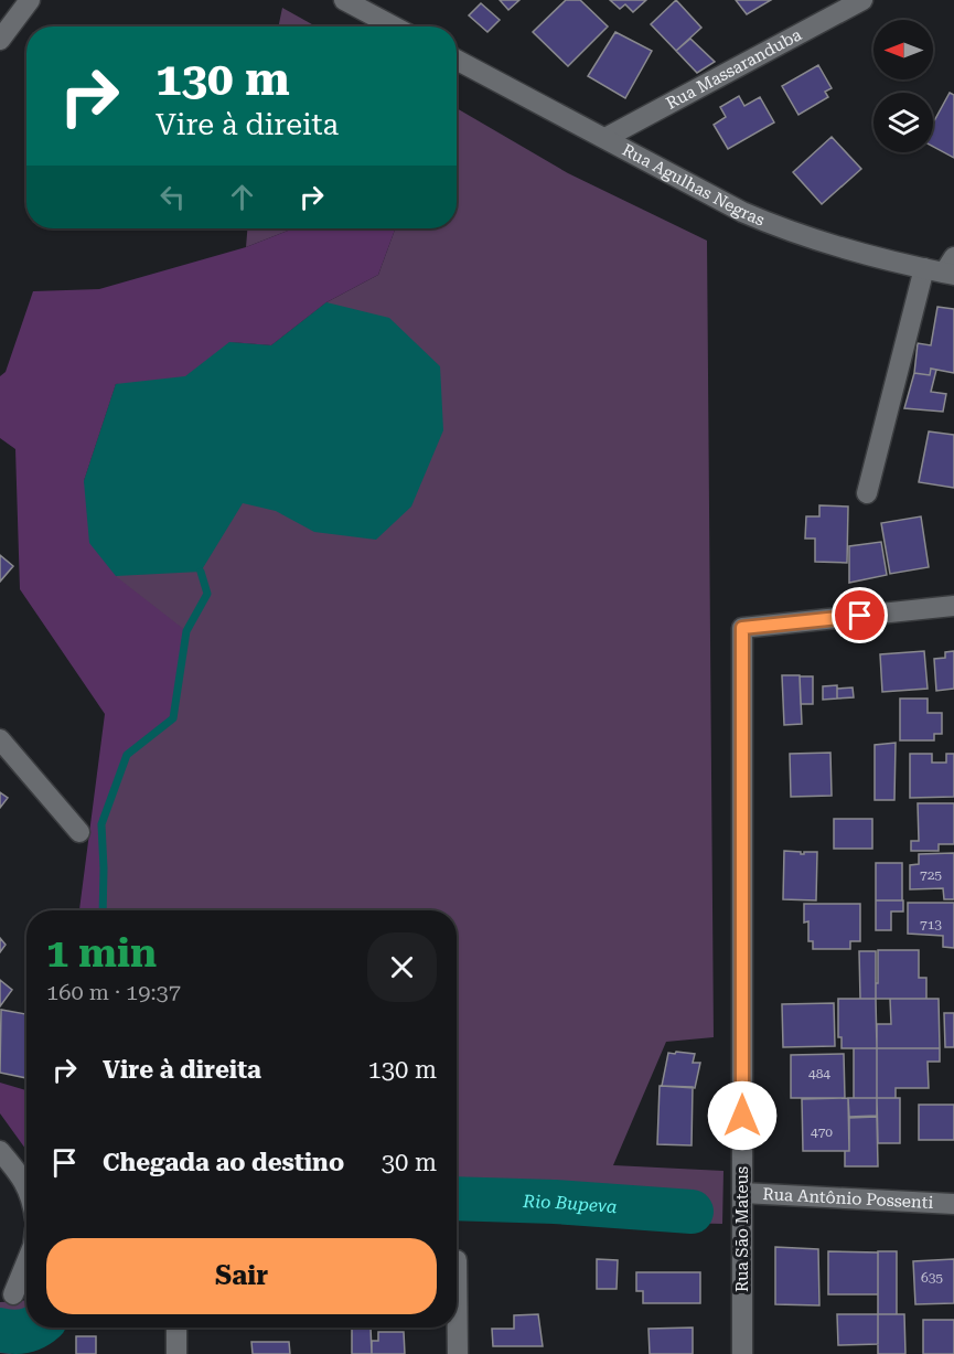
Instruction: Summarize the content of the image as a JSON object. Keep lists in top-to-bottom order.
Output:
{
  "streets": {
    "street": [
      "Rua Massaranduba",
      "Rua Agulhas Negras",
      "Rua Antônio Possenti",
      "Rua São Mateus"
    ]
  },
  "crossings": [
    ["Rua Massaranduba", "Rua Agulhas Negras"],
    ["Rua Antônio Possenti", "Rua São Mateus"]
  ],
  "water": ["Rio Bupeva"],
  "house_numbers": [
    "725",
    "713",
    "484",
    "470",
    "635"
  ],
  "north": "left",
  "page": {
    "turn": ["130 m", "Vire à direita"],
    "heading": ["1 min", "160 m · 19:37"],
    "list": [
      {
        "name": "Vire à direita",
        "value": "130 m"
      },
      {
        "name": "Chegada ao destino",
        "value": "30 m"
      }
    ],
    "buttons": "Sair"
  }
}
